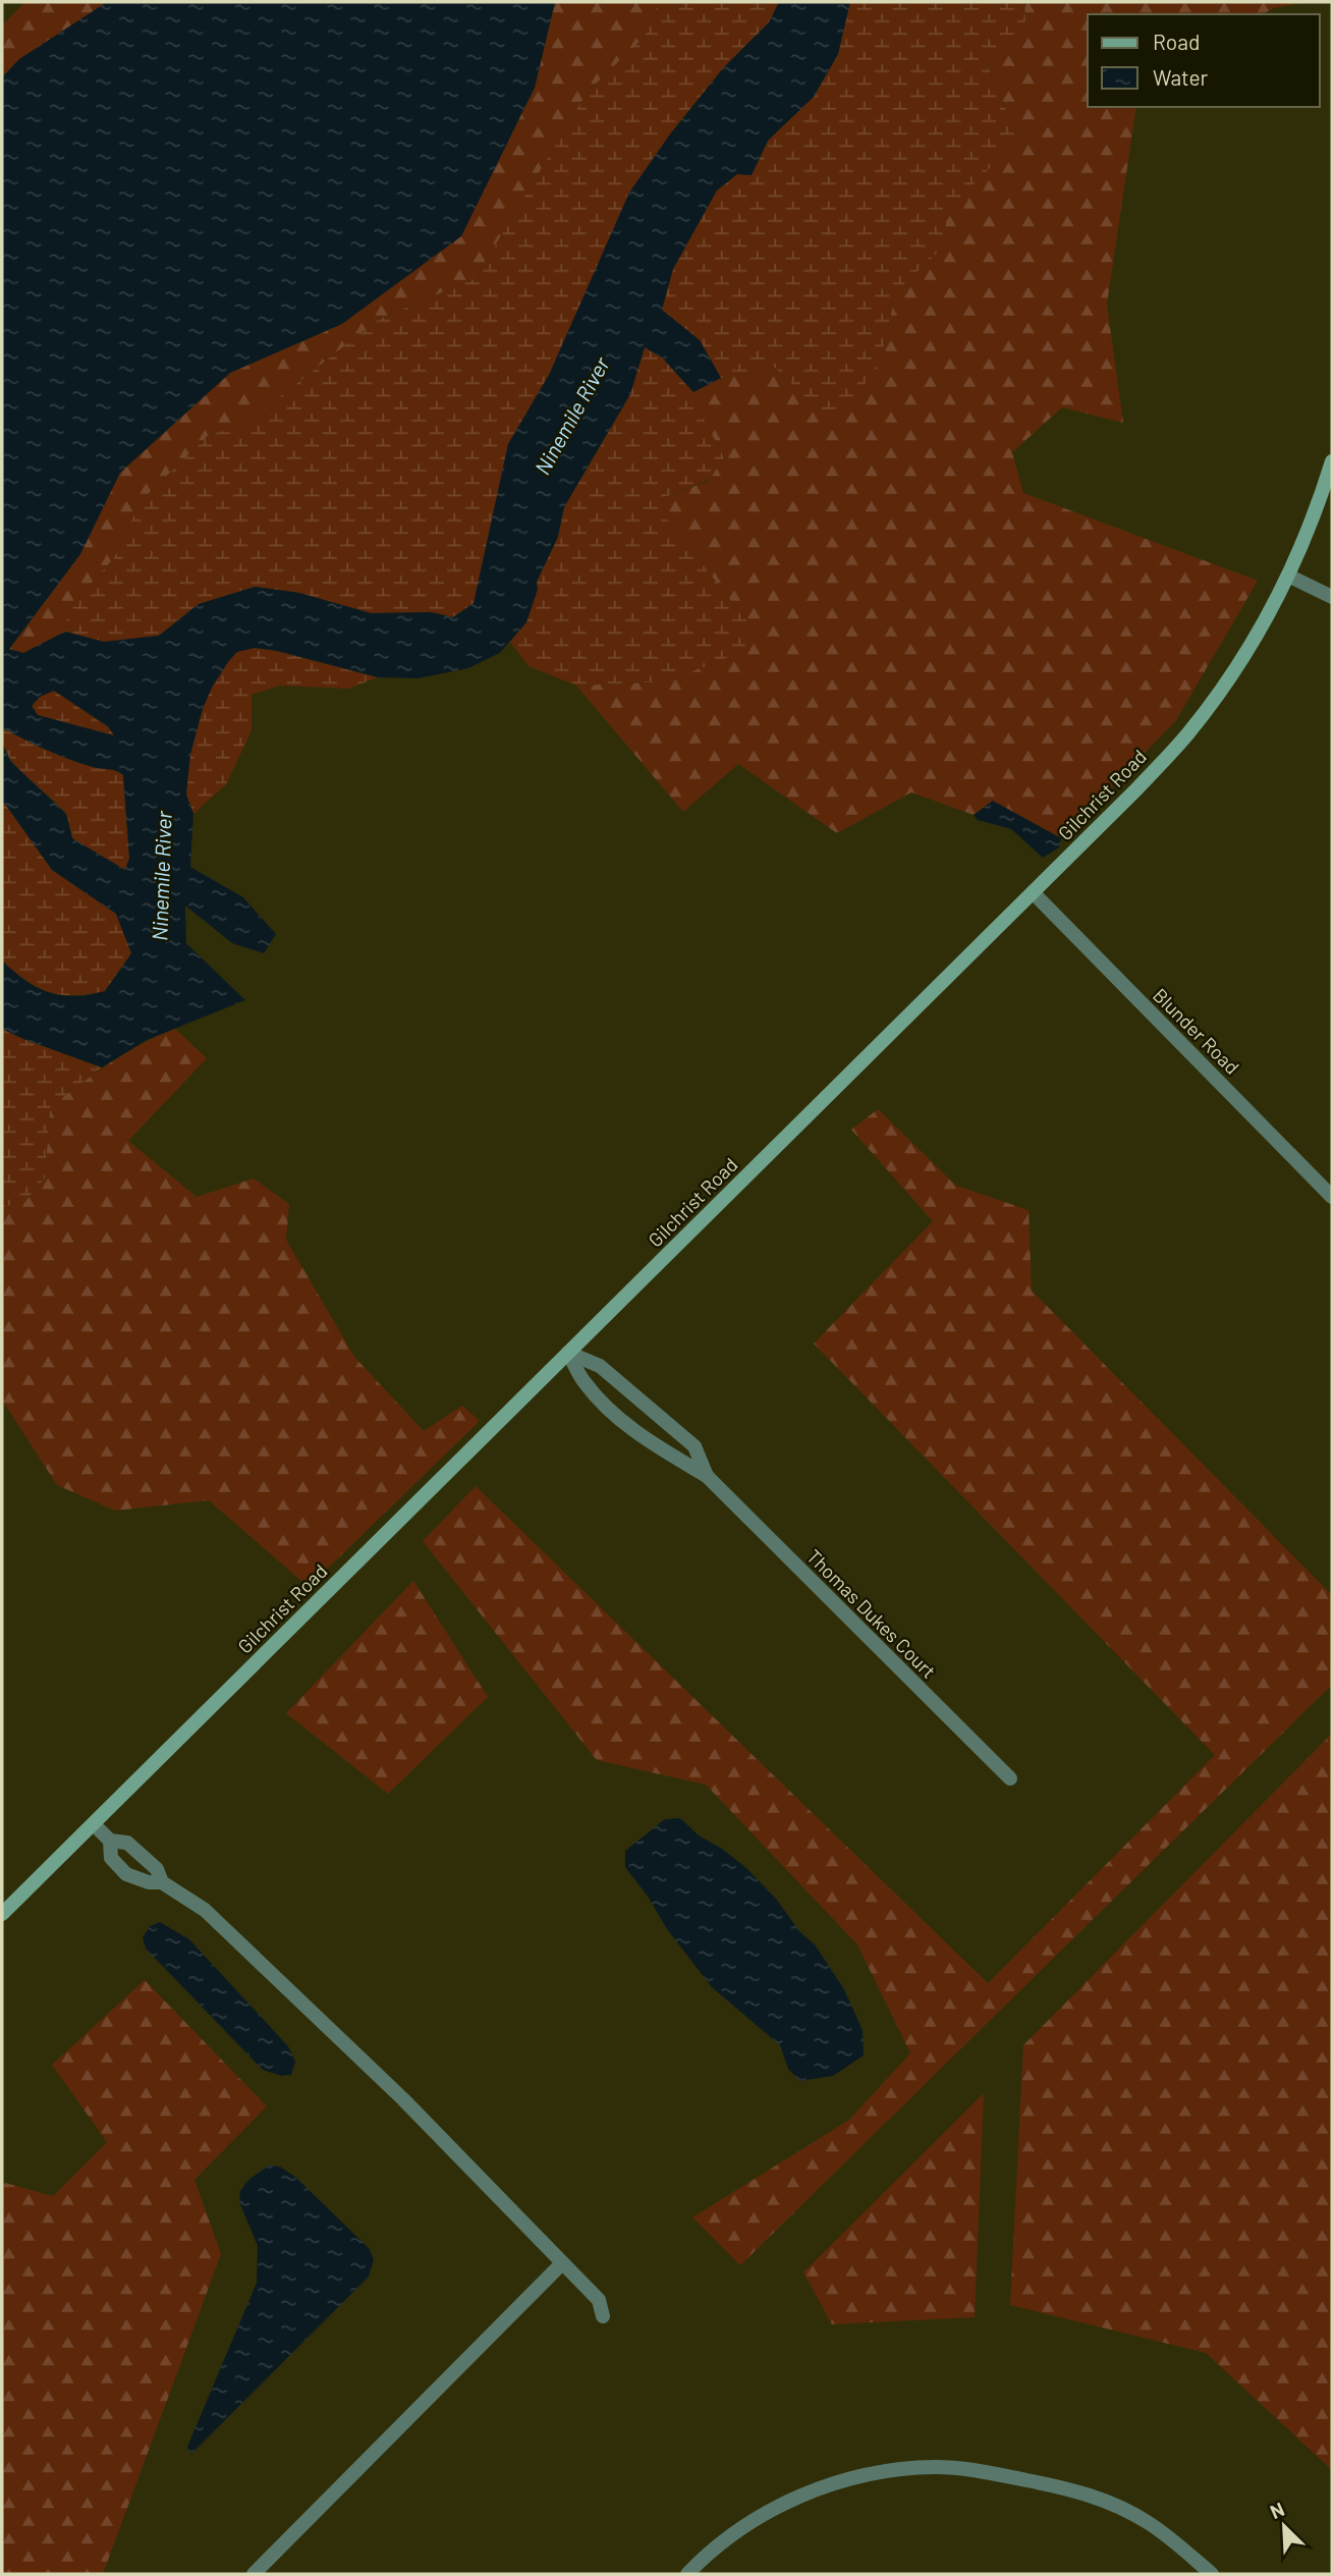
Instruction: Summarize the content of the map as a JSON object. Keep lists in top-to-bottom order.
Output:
{
  "streets": {
    "street": ["Gilchrist Road", "Blunder Road", "Thomas Dukes Court"]
  },
  "crossings": [
    ["Gilchrist Road", "Blunder Road"],
    ["Gilchrist Road", "Thomas Dukes Court"]
  ],
  "water": ["Ninemile River"],
  "legend": ["Road", "Water"],
  "north": "top left"
}
